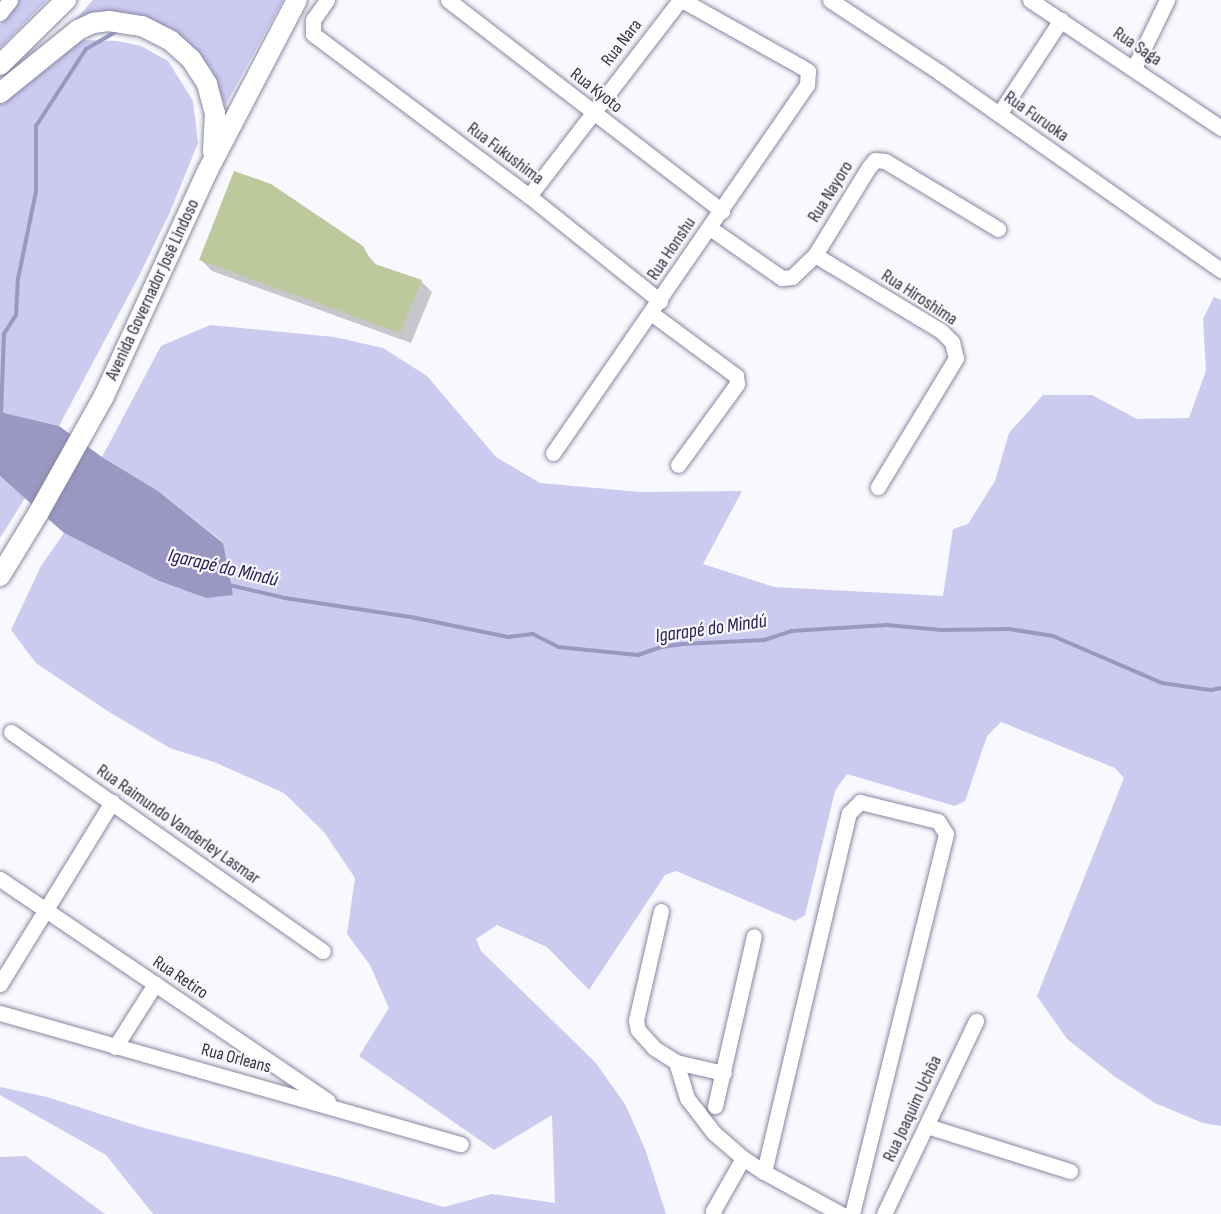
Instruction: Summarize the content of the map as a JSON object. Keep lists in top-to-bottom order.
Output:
{
  "streets": {
    "main road": ["Avenida Governador José Lindoso"],
    "street": [
      "Rua Nara",
      "Rua Saga",
      "Rua Kyoto",
      "Rua Furuoka",
      "Rua Fukushima",
      "Rua Nayoro",
      "Rua Honshu",
      "Rua Hiroshima",
      "Rua Raimundo Vanderley Lasmar",
      "Rua Retiro",
      "Rua Orleans",
      "Rua Joaquim Uchôa"
    ]
  },
  "crossings": [
    ["Rua Nara", "Rua Kyoto"],
    ["Rua Nara", "Rua Fukushima"],
    ["Rua Nara", "Rua Honshu"],
    ["Rua Kyoto", "Rua Honshu"],
    ["Rua Fukushima", "Rua Honshu"],
    ["Rua Nayoro", "Rua Honshu"],
    ["Rua Nayoro", "Rua Hiroshima"],
    ["Rua Retiro", "Rua Orleans"]
  ],
  "water": ["Igarapé do Mindú"]
}
